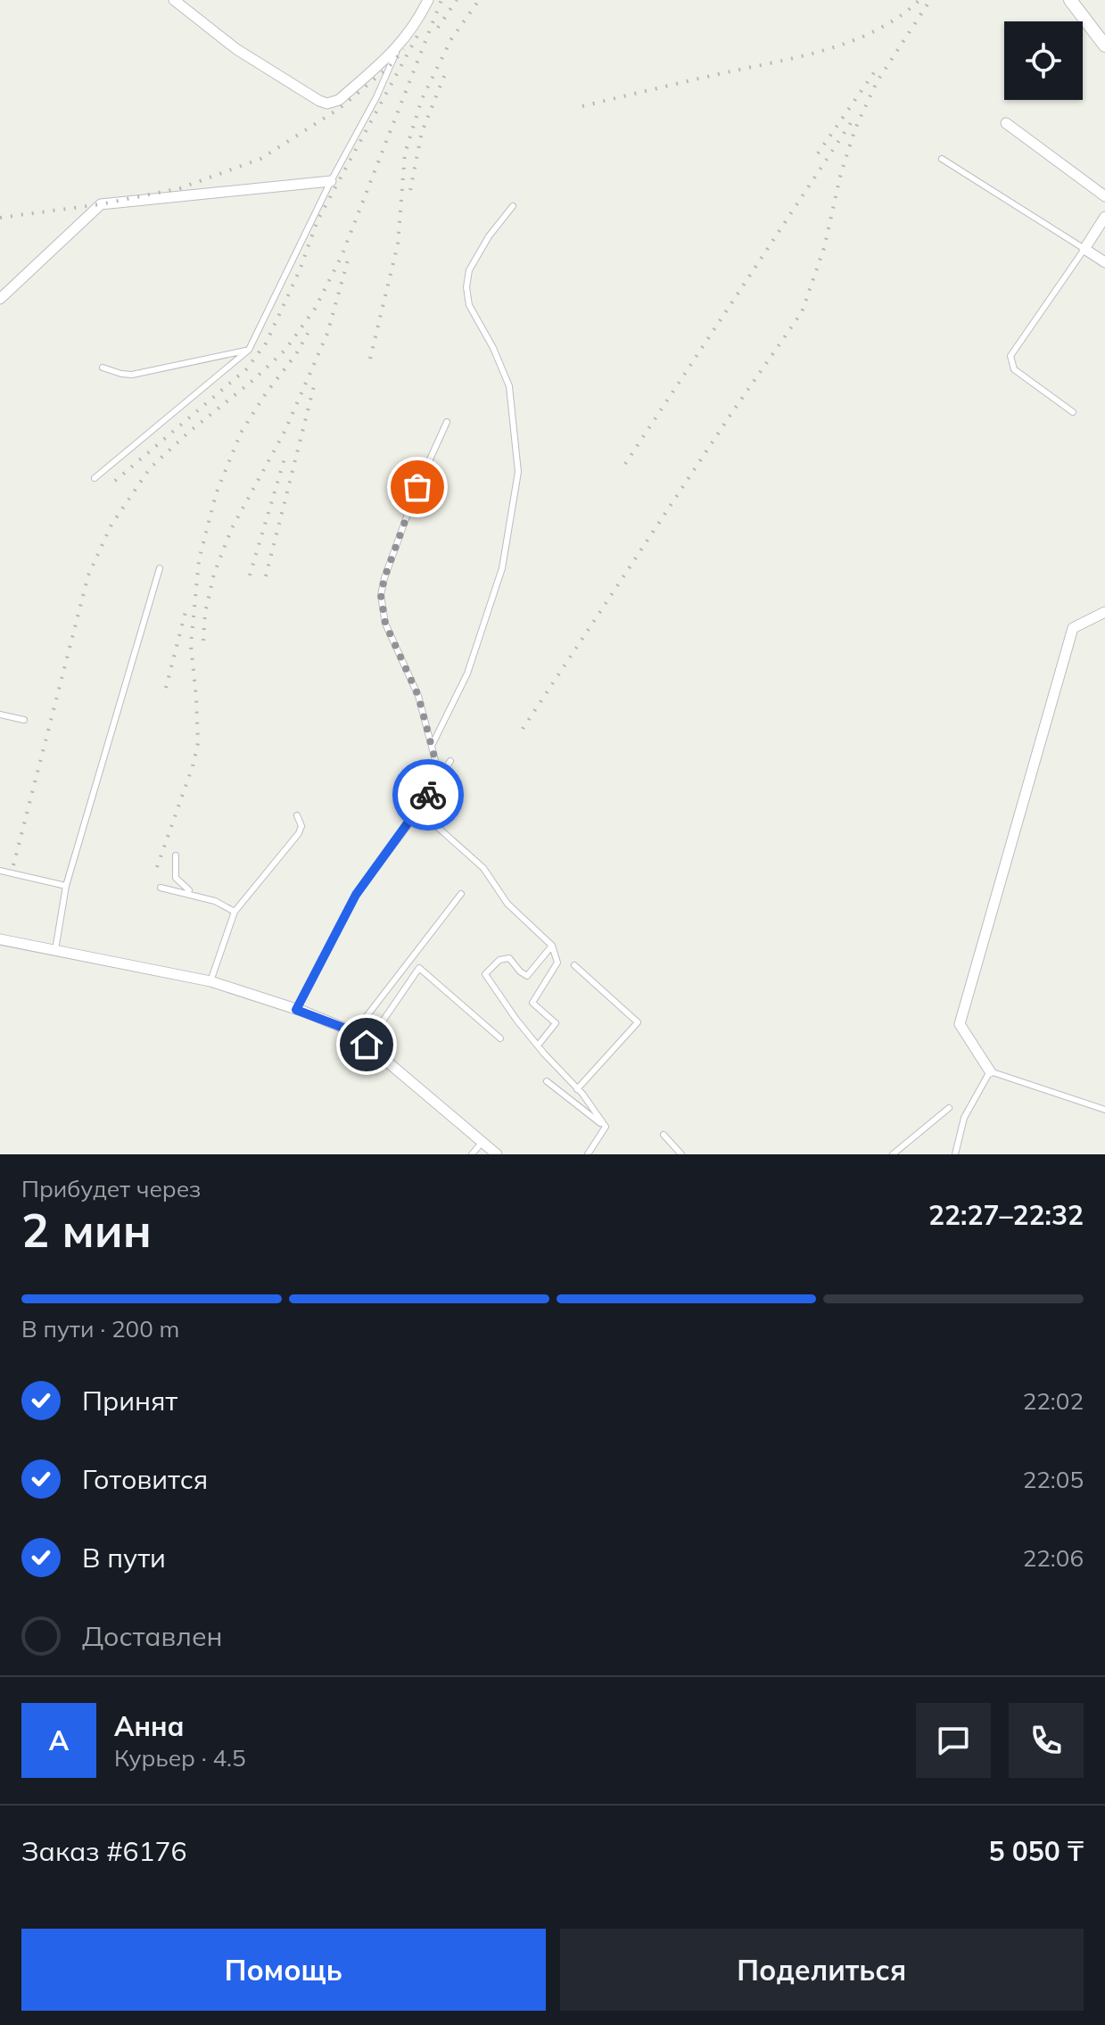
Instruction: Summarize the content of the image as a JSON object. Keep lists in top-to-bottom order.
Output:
{
  "page": {
    "heading": ["2 мин", "Прибудет через", "22:27–22:32"],
    "panel": [
      "Анна",
      "Курьер · 4.5",
      "Заказ #6176",
      "5 050 ₸"
    ],
    "bar": "В пути · 200 m",
    "list": [
      ["Принят", "22:02"],
      ["Готовится", "22:05"],
      ["В пути", "22:06"],
      "Доставлен"
    ],
    "round": "А",
    "buttons": ["Помощь", "Поделиться"]
  }
}
